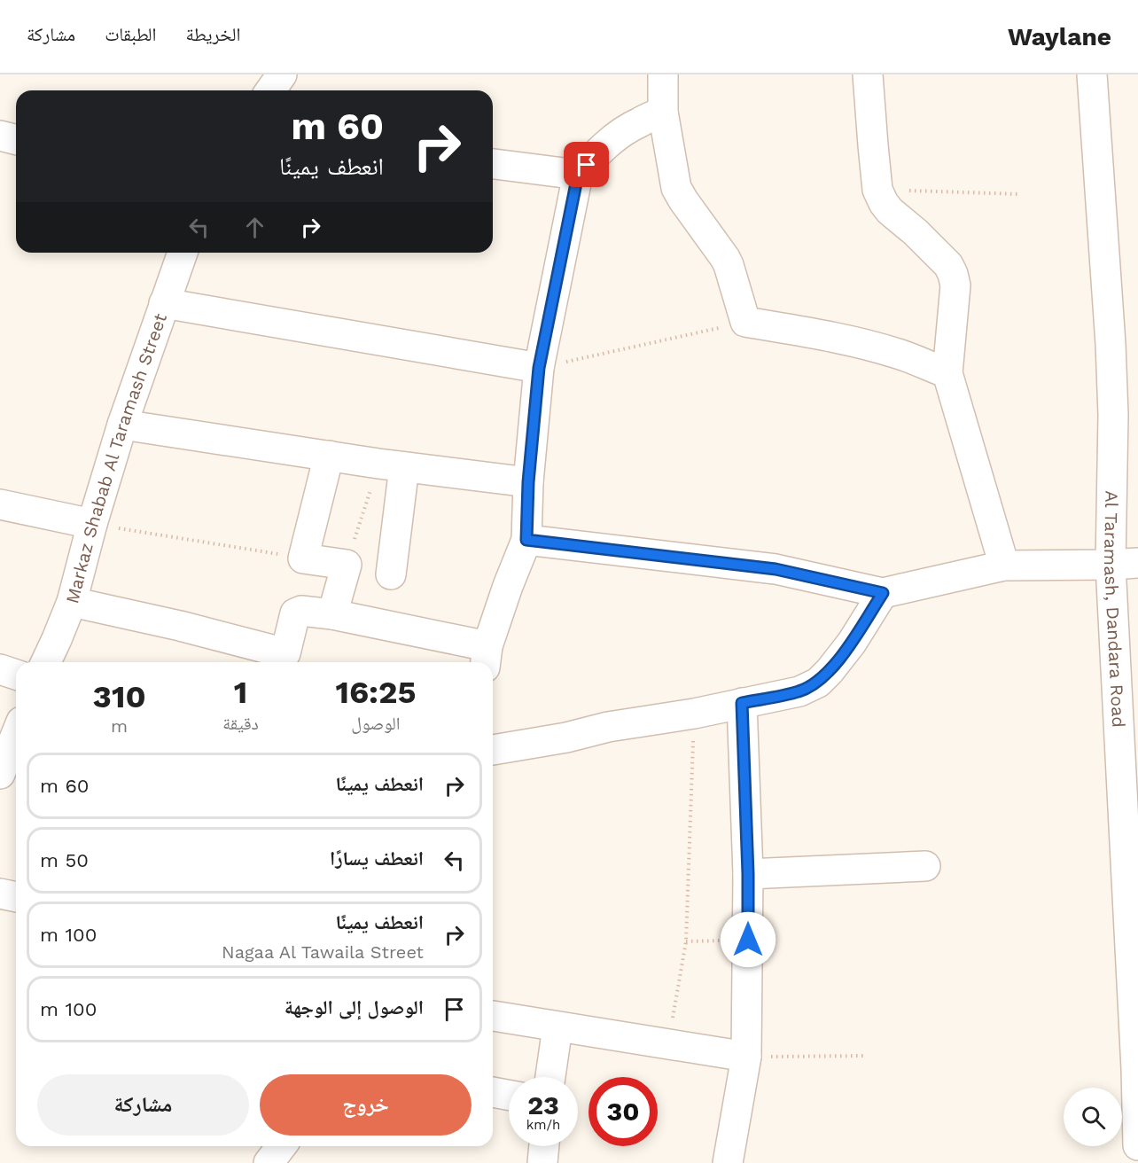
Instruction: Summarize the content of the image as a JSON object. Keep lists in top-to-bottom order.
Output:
{
  "streets": {
    "street": ["Markaz Shabab Al Taramash Street", "Al Taramash, Dandara Road"]
  },
  "page": {
    "header": "Waylane",
    "nav": ["الخريطة", "الطبقات", "مشاركة"],
    "turn": ["60 m", "انعطف يمينًا"],
    "eta": [
      "16:25",
      "الوصول",
      "1",
      "دقيقة",
      "310",
      "m"
    ],
    "list": [
      {
        "name": "انعطف يمينًا",
        "value": "60 m"
      },
      {
        "name": "انعطف يسارًا",
        "value": "50 m"
      },
      {
        "name": "انعطف يمينًا",
        "note": "Nagaa Al Tawaila Street",
        "value": "100 m"
      },
      {
        "name": "الوصول إلى الوجهة",
        "value": "100 m"
      }
    ],
    "buttons": ["خروج", "مشاركة"],
    "speed": "23 km/h",
    "limit": "30"
  }
}
